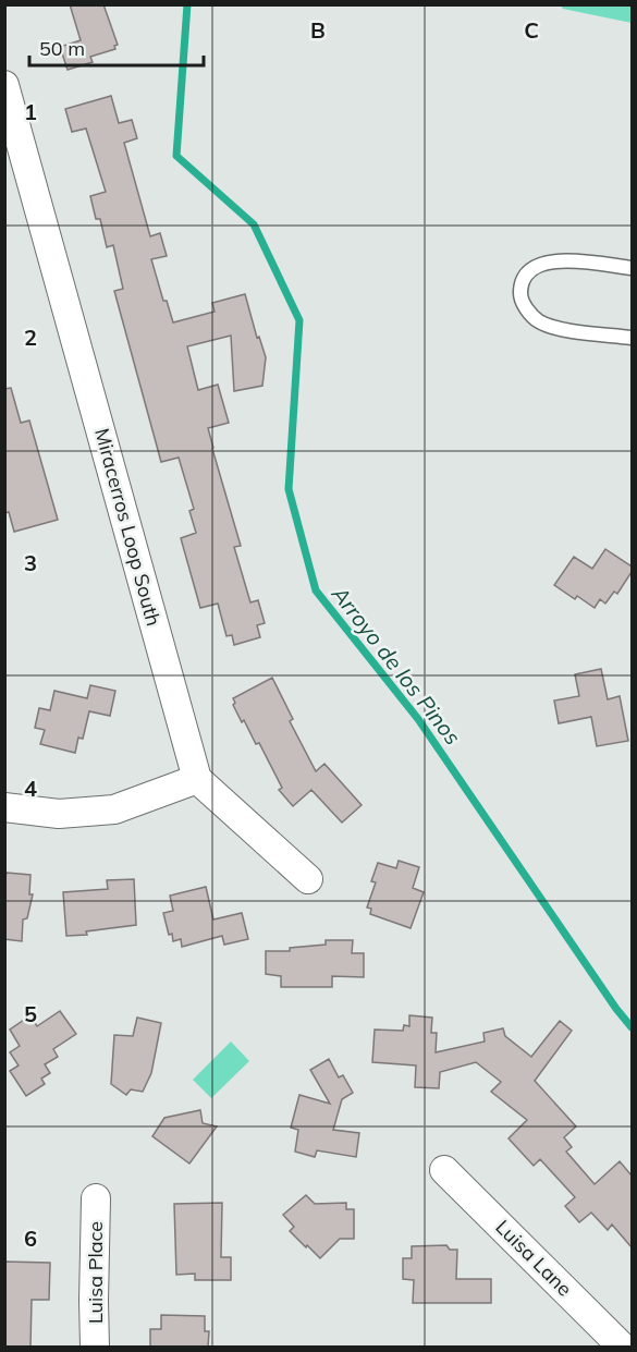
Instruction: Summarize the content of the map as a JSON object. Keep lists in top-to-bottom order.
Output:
{
  "streets": {
    "street": ["Miracerros Loop South", "Luisa Lane", "Luisa Place"]
  },
  "water": ["Arroyo de los Pinos"],
  "scale_bar": "50 m",
  "grid": {
    "columns": ["B", "C"],
    "rows": [
      "1",
      "2",
      "3",
      "4",
      "5",
      "6"
    ]
  }
}
